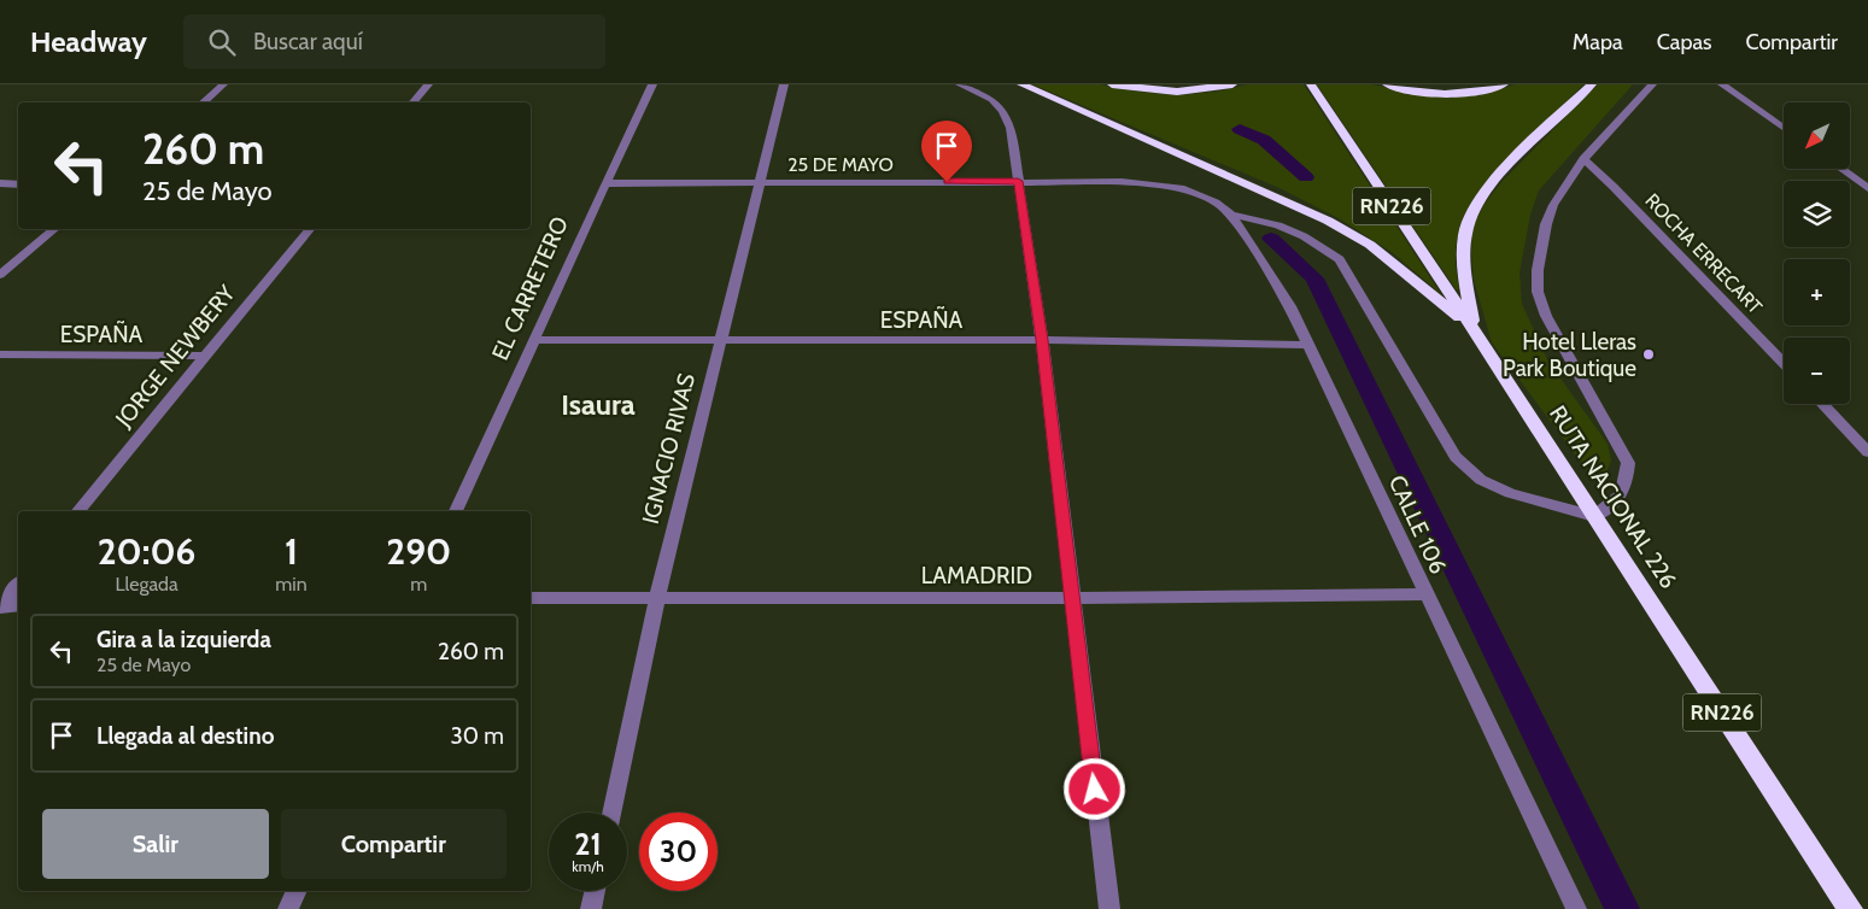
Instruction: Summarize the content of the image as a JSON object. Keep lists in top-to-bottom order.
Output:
{
  "streets": {
    "highway": ["RN226", "RUTA NACIONAL 226"],
    "street": [
      "25 DE MAYO",
      "ROCHA ERRECART",
      "EL CARRETERO",
      "ESPAÑA",
      "JORGE NEWBERY",
      "IGNACIO RIVAS",
      "CALLE 106",
      "LAMADRID"
    ]
  },
  "crossings": [
    ["25 DE MAYO", "EL CARRETERO"],
    ["25 DE MAYO", "IGNACIO RIVAS"],
    ["25 DE MAYO", "CALLE 106"],
    ["EL CARRETERO", "ESPAÑA"],
    ["ESPAÑA", "JORGE NEWBERY"],
    ["ESPAÑA", "IGNACIO RIVAS"],
    ["ESPAÑA", "CALLE 106"],
    ["IGNACIO RIVAS", "LAMADRID"],
    ["CALLE 106", "LAMADRID"]
  ],
  "districts": ["Isaura"],
  "places": ["Hotel Lleras Park Boutique"],
  "north": "bottom left",
  "page": {
    "header": "Headway",
    "search": "Buscar aquí",
    "nav": ["Mapa", "Capas", "Compartir"],
    "map_buttons": ["+", "−"],
    "turn": ["260 m", "25 de Mayo"],
    "eta": [
      "20:06",
      "Llegada",
      "1",
      "min",
      "290",
      "m"
    ],
    "list": [
      {
        "name": "Gira a la izquierda",
        "note": "25 de Mayo",
        "value": "260 m"
      },
      {
        "name": "Llegada al destino",
        "value": "30 m"
      }
    ],
    "buttons": ["Salir", "Compartir"],
    "speed": "21 km/h",
    "limit": "30"
  }
}
